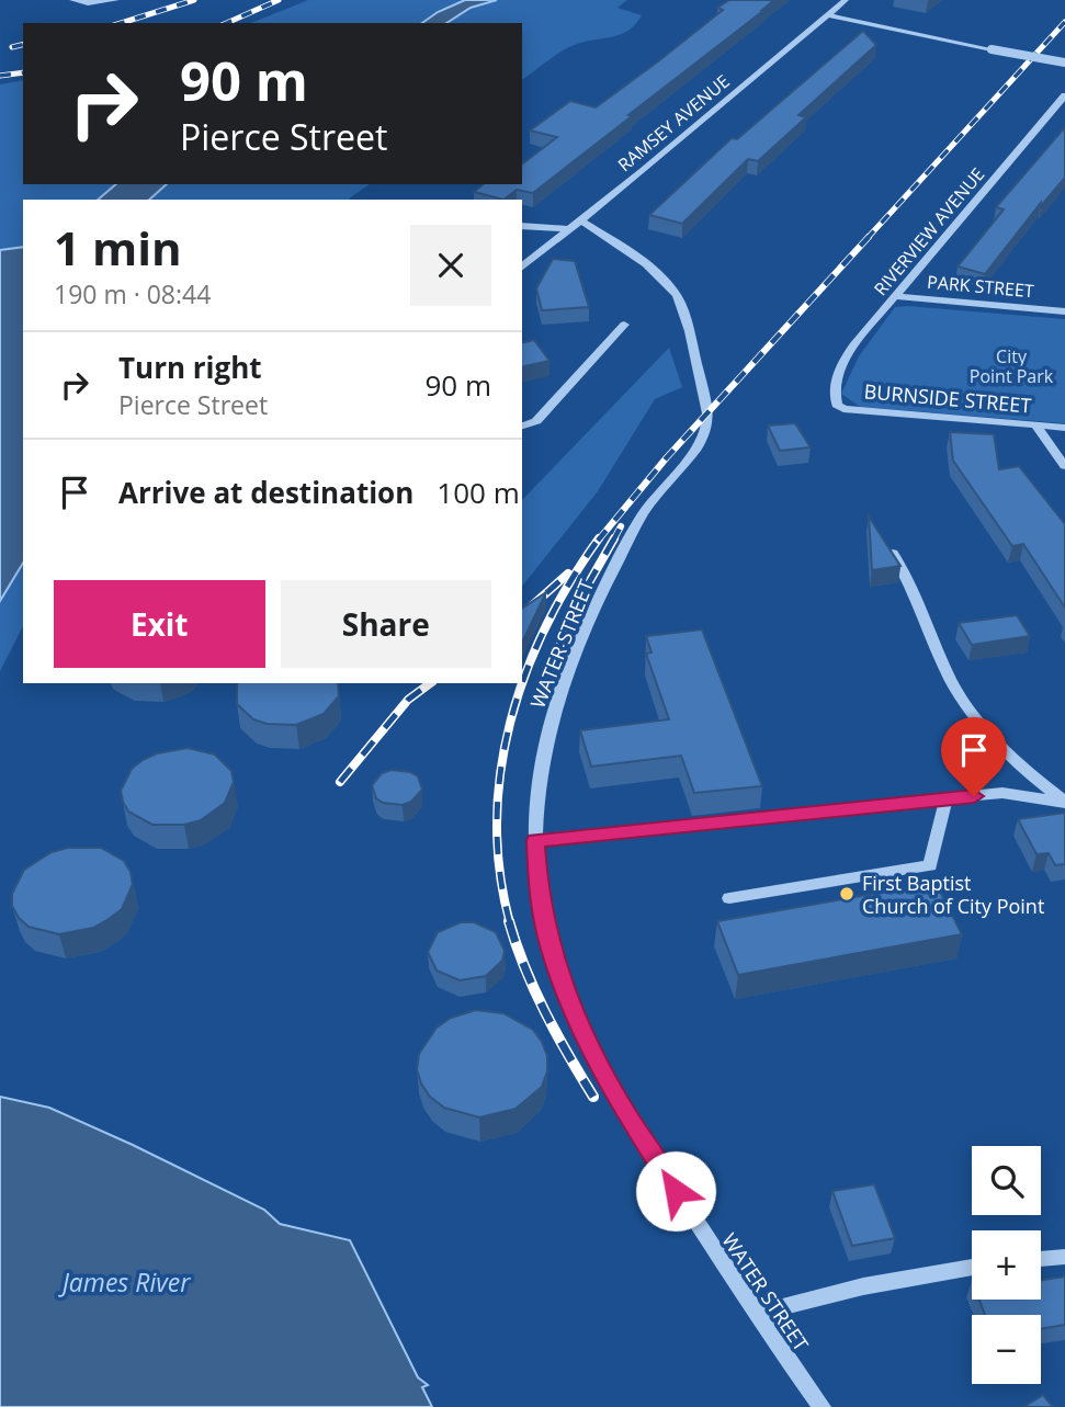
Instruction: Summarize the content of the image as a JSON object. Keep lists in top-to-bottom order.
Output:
{
  "streets": {
    "street": [
      "RAMSEY AVENUE",
      "RIVERVIEW AVENUE",
      "PARK STREET",
      "BURNSIDE STREET",
      "WATER STREET"
    ]
  },
  "crossings": [
    ["RAMSEY AVENUE", "WATER STREET"],
    ["RIVERVIEW AVENUE", "PARK STREET"],
    ["RIVERVIEW AVENUE", "BURNSIDE STREET"]
  ],
  "water": ["James River"],
  "parks": ["City Point Park"],
  "places": ["First Baptist Church of City Point"],
  "page": {
    "turn": ["90 m", "Pierce Street"],
    "heading": ["1 min", "190 m · 08:44"],
    "list": [
      {
        "name": "Turn right",
        "note": "Pierce Street",
        "value": "90 m"
      },
      {
        "name": "Arrive at destination",
        "value": "100 m"
      }
    ],
    "buttons": ["Exit", "Share"],
    "map_buttons": ["+", "−"]
  }
}
